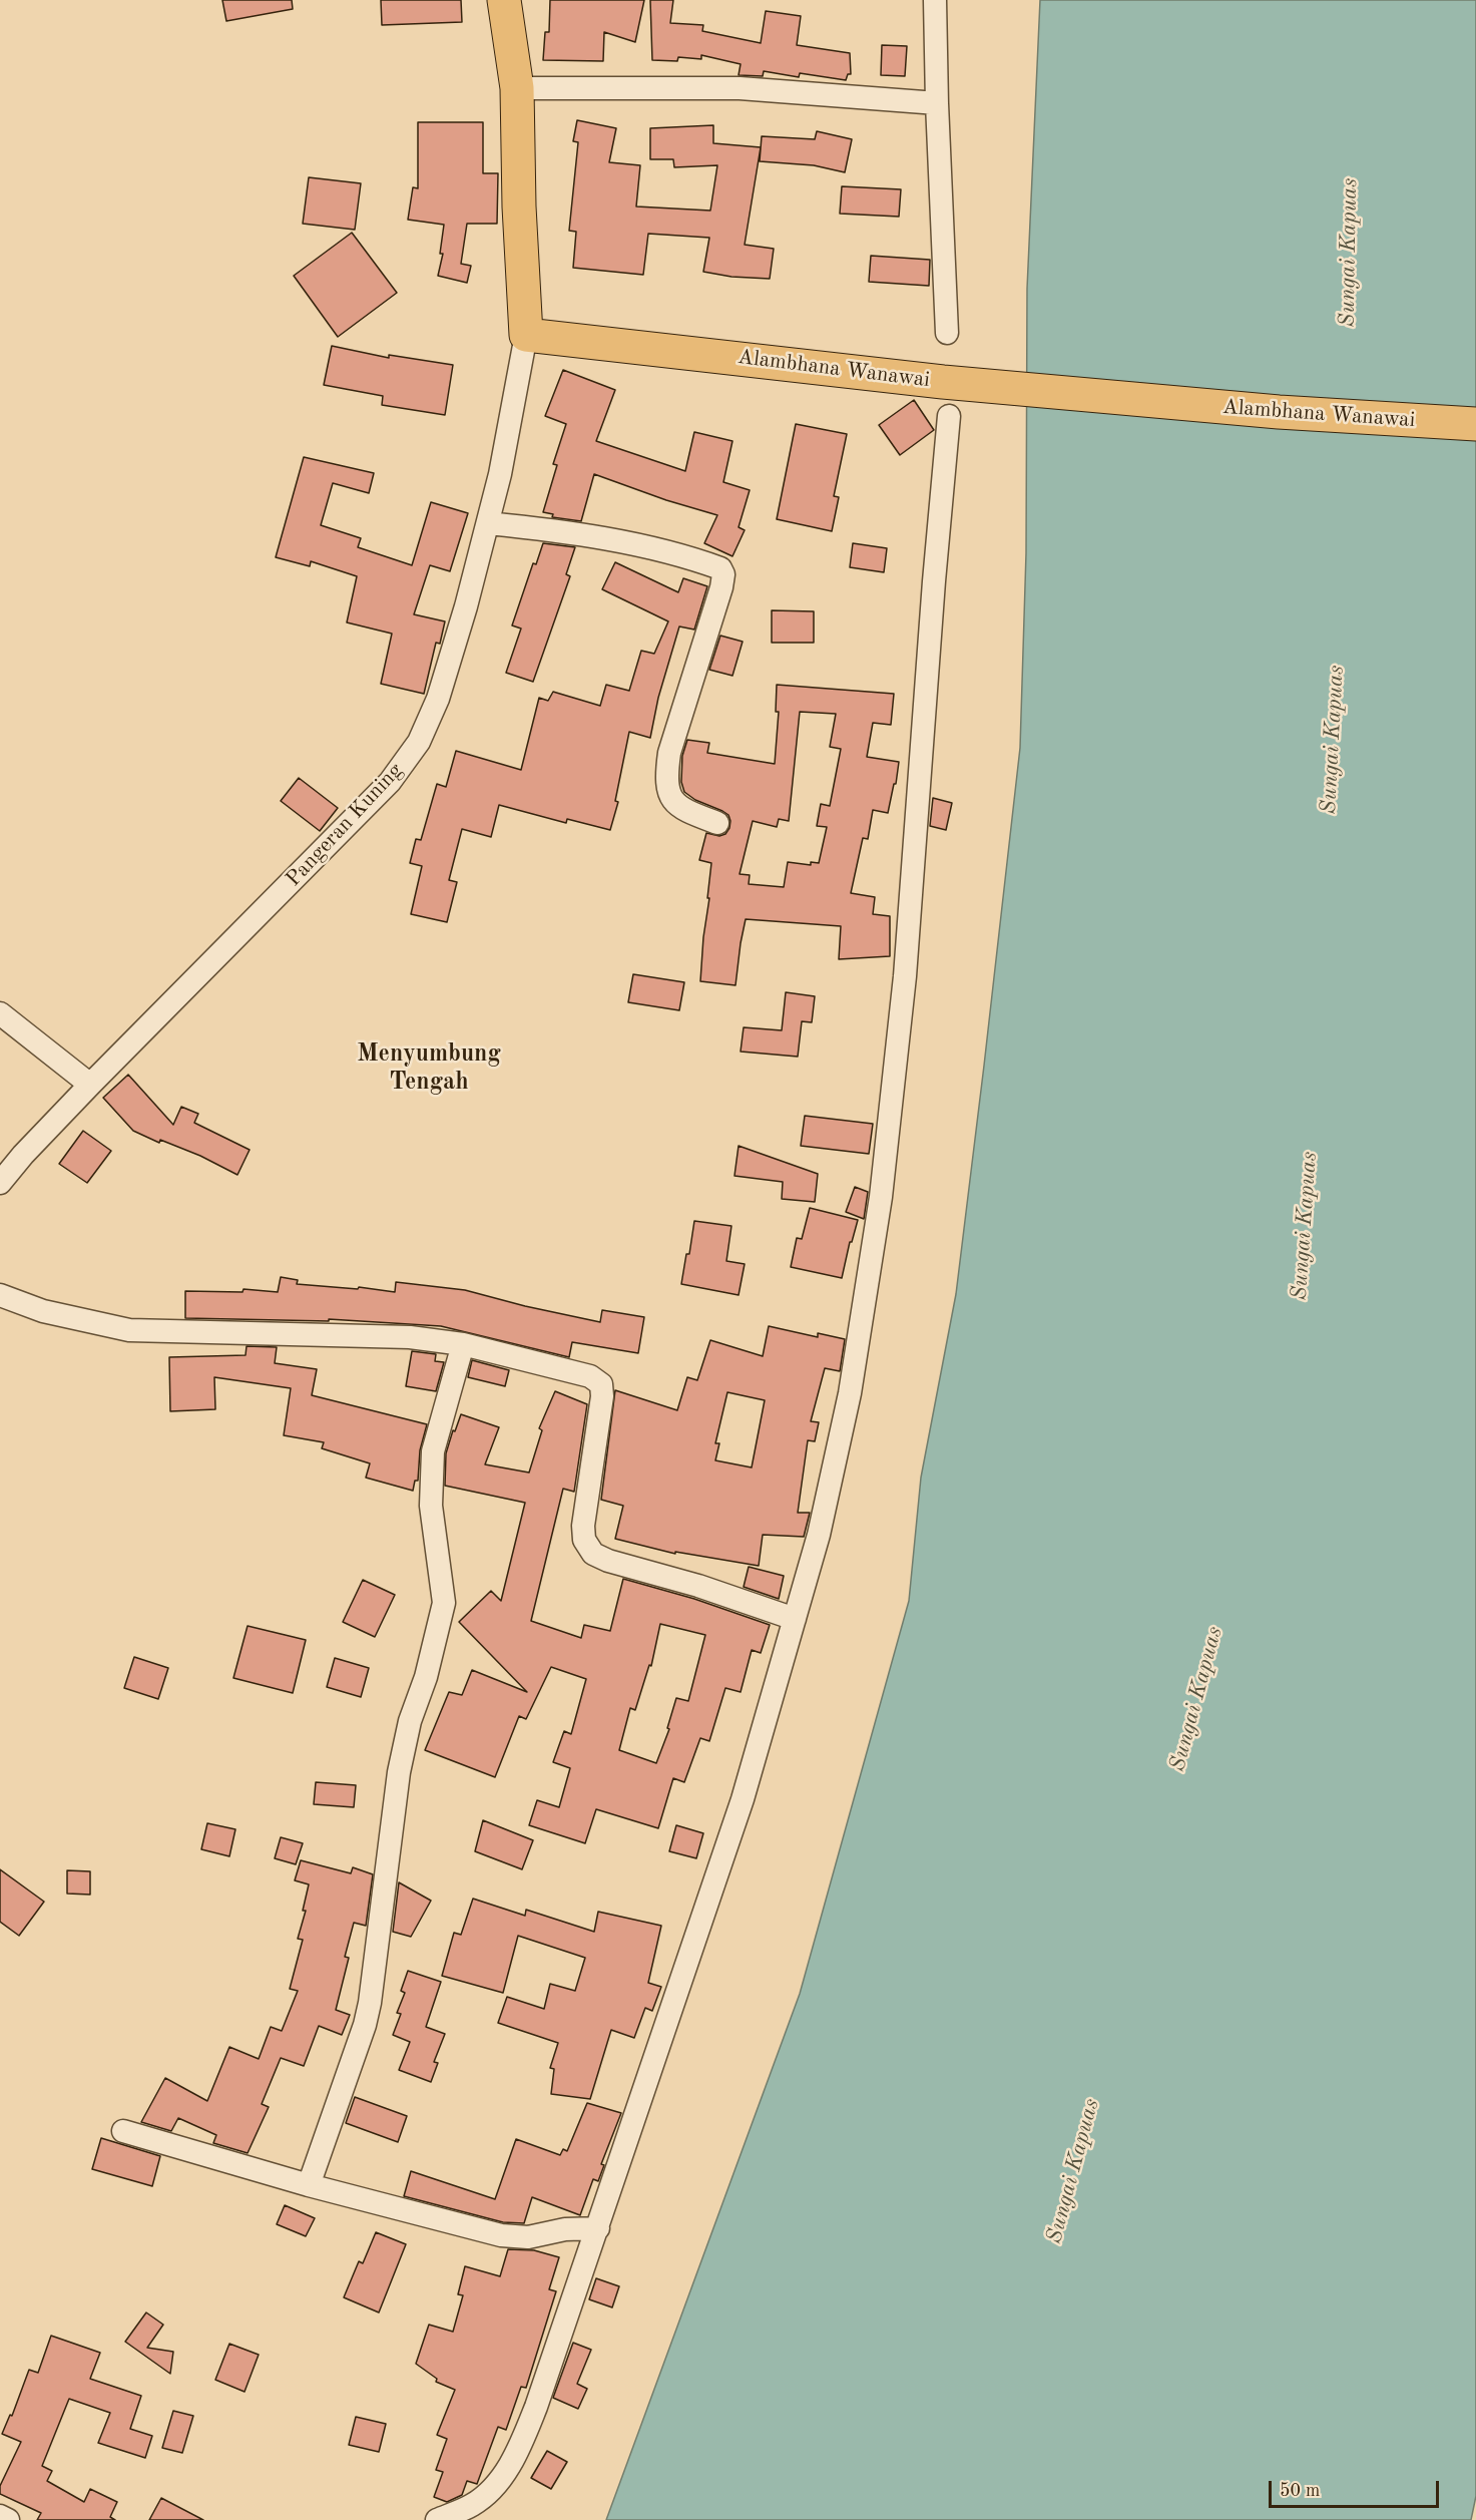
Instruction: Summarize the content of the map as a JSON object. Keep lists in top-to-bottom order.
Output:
{
  "streets": {
    "main road": ["Alambhana Wanawai"],
    "street": ["Pangeran Kuning"]
  },
  "crossings": [
    ["Alambhana Wanawai", "Pangeran Kuning"]
  ],
  "districts": ["Menyumbung Tengah"],
  "water": ["Sungai Kapuas"],
  "scale_bar": "50 m"
}
